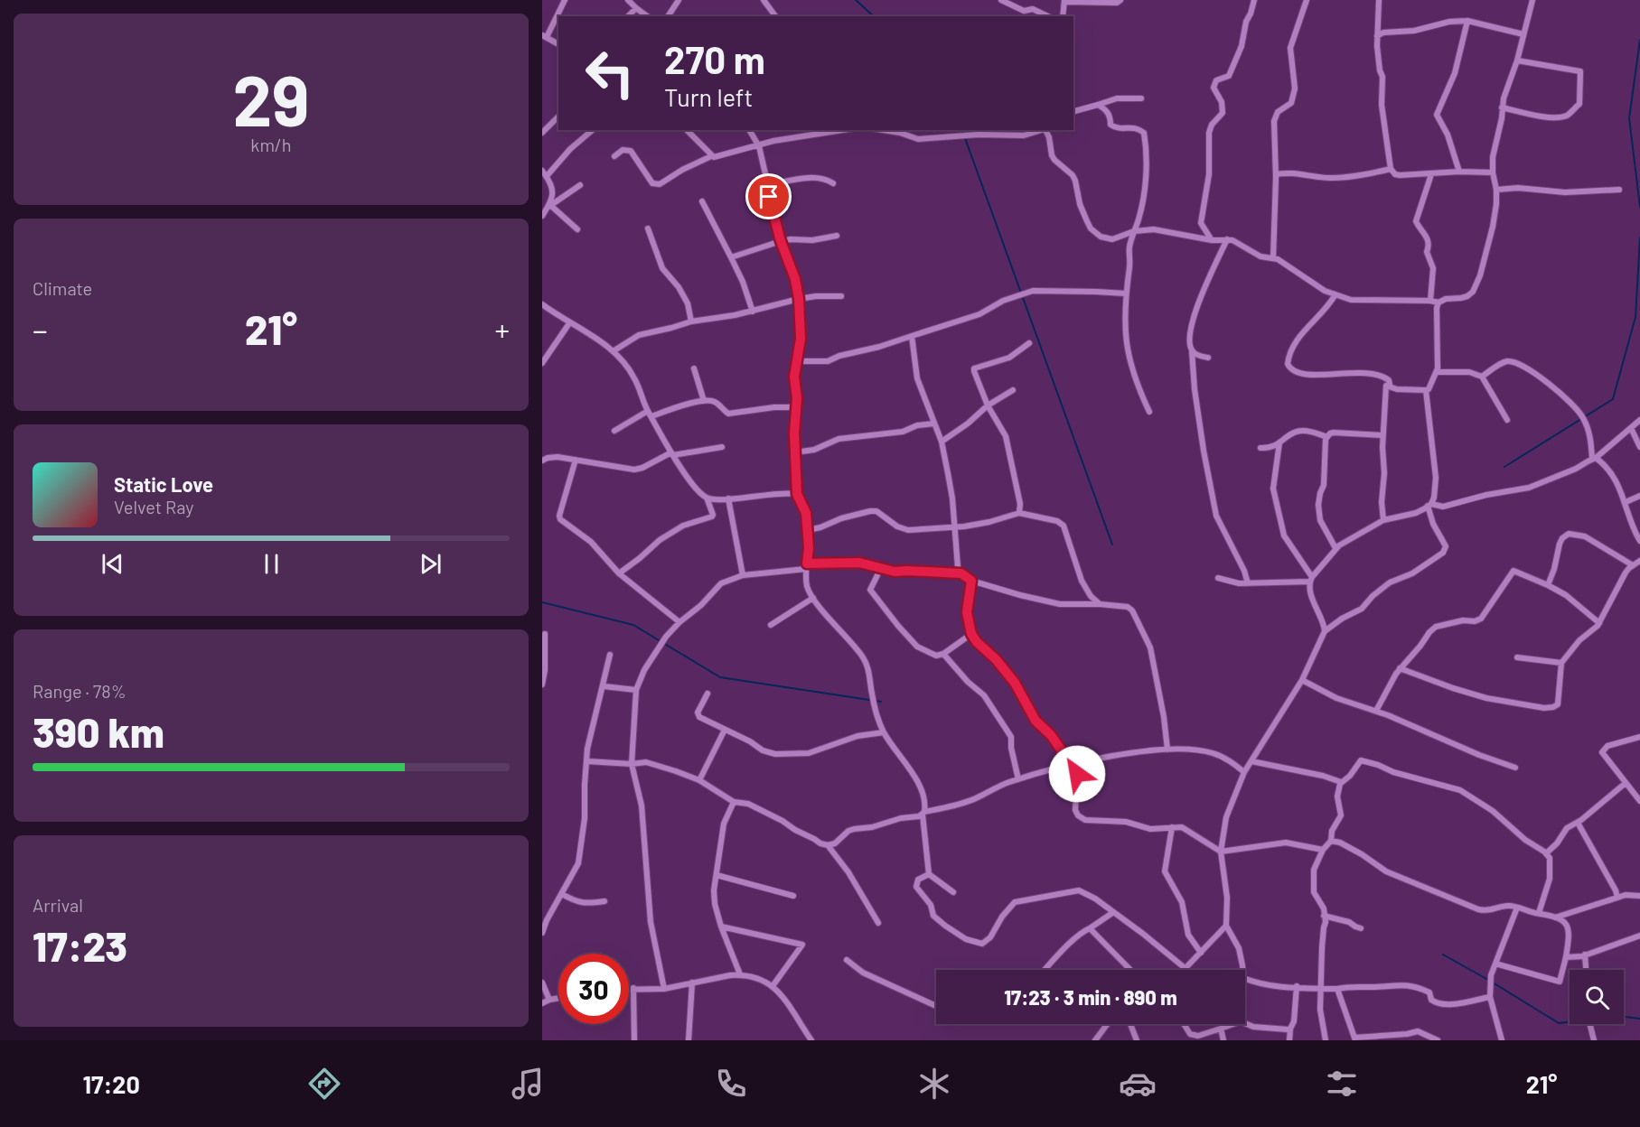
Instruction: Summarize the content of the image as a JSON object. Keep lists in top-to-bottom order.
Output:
{
  "page": {
    "tile": [
      ["29", "km/h"],
      "Climate",
      ["Range · 78%", "390 km"],
      ["Arrival", "17:23"]
    ],
    "turn": ["270 m", "Turn left"],
    "heat": ["−", "21°", "+"],
    "song": ["Static Love", "Velvet Ray"],
    "limit": "30",
    "trip": "17:23 · 3 min · 890 m",
    "tabs": ["17:20", "21°"]
  }
}
